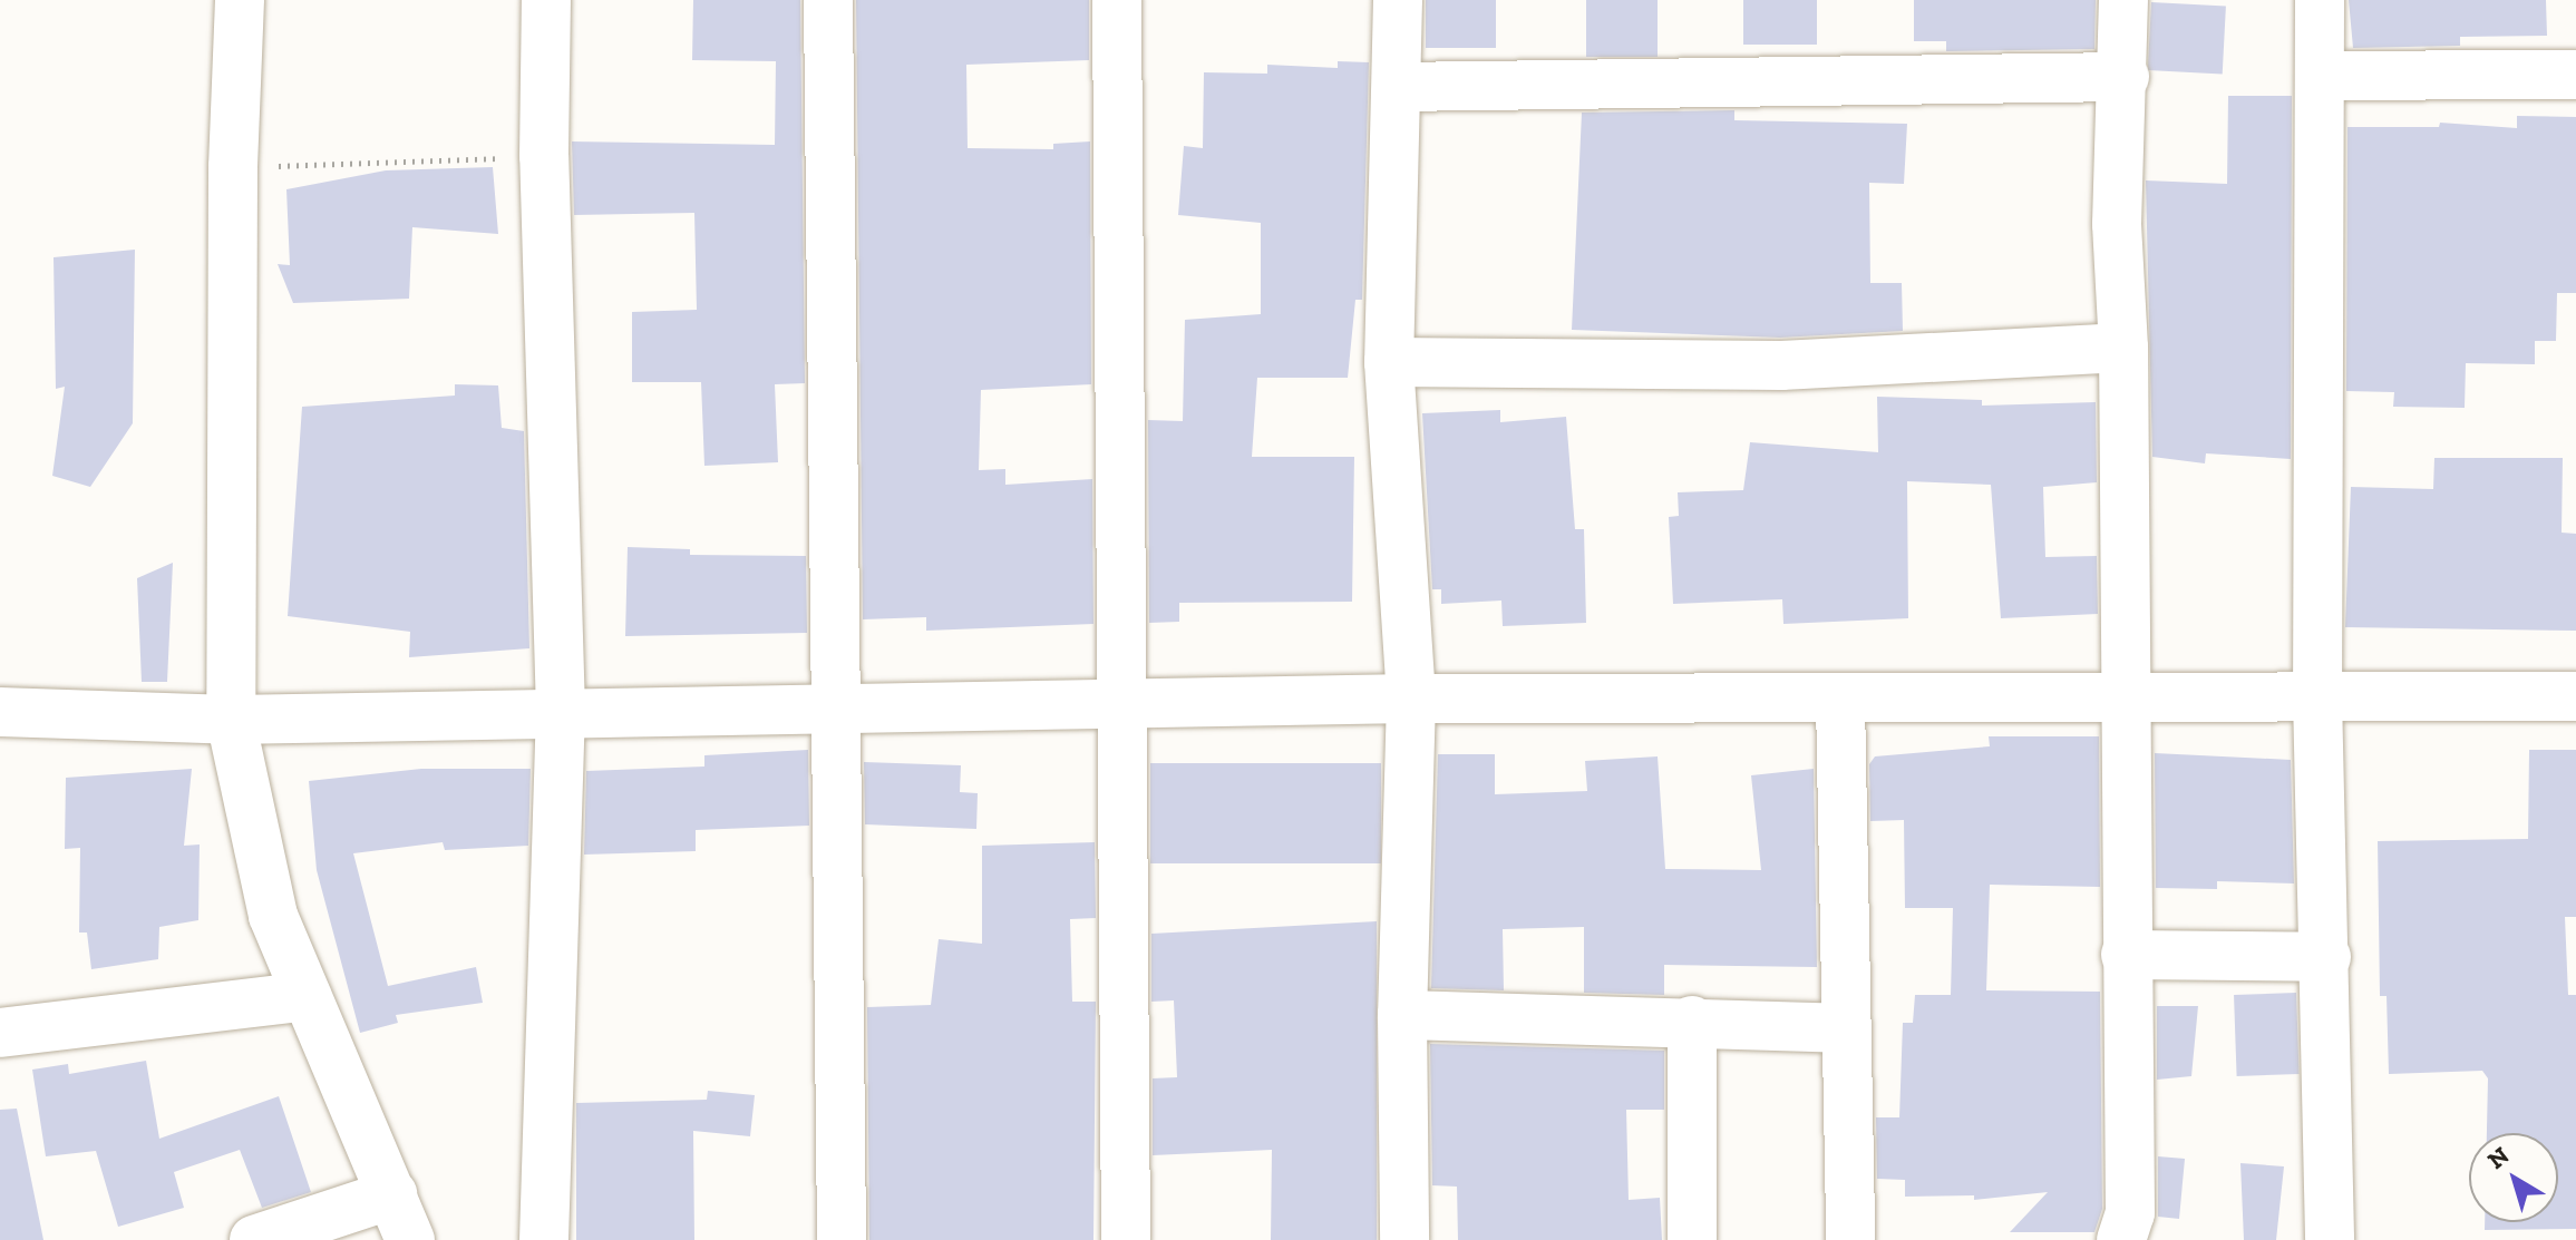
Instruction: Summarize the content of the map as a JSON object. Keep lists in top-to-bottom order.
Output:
{
  "north": "top left"
}
